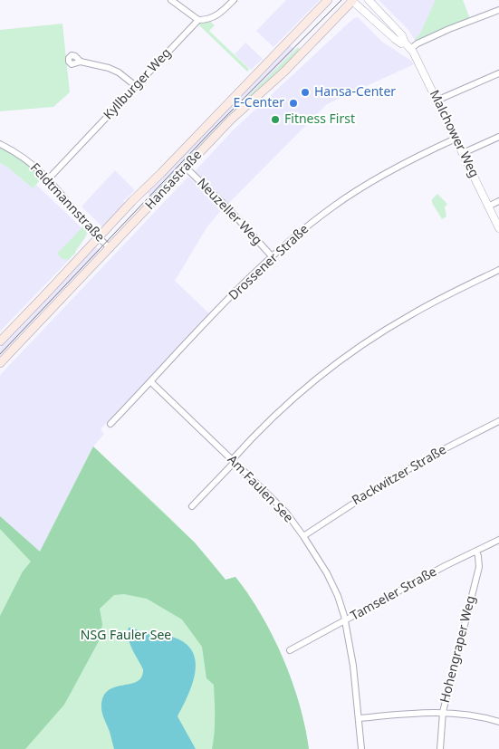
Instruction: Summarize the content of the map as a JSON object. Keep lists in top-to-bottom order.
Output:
{
  "streets": {
    "main road": ["Hansastraße"],
    "street": [
      "Kyllburger Weg",
      "Malchower Weg",
      "Feldtmannstraße",
      "Neuzeller Weg",
      "Drossener Straße",
      "Rackwitzer Straße",
      "Am Faulen See",
      "Tamseler Straße",
      "Hohengraper Weg"
    ]
  },
  "crossings": [
    ["Kyllburger Weg", "Feldtmannstraße"],
    ["Malchower Weg", "Hansastraße"],
    ["Malchower Weg", "Drossener Straße"],
    ["Hansastraße", "Feldtmannstraße"],
    ["Hansastraße", "Neuzeller Weg"],
    ["Neuzeller Weg", "Drossener Straße"],
    ["Drossener Straße", "Am Faulen See"],
    ["Rackwitzer Straße", "Am Faulen See"],
    ["Am Faulen See", "Tamseler Straße"],
    ["Tamseler Straße", "Hohengraper Weg"]
  ],
  "parks": ["NSG Fauler See"],
  "places": ["Hansa-Center", "E-Center", "Fitness First"]
}
